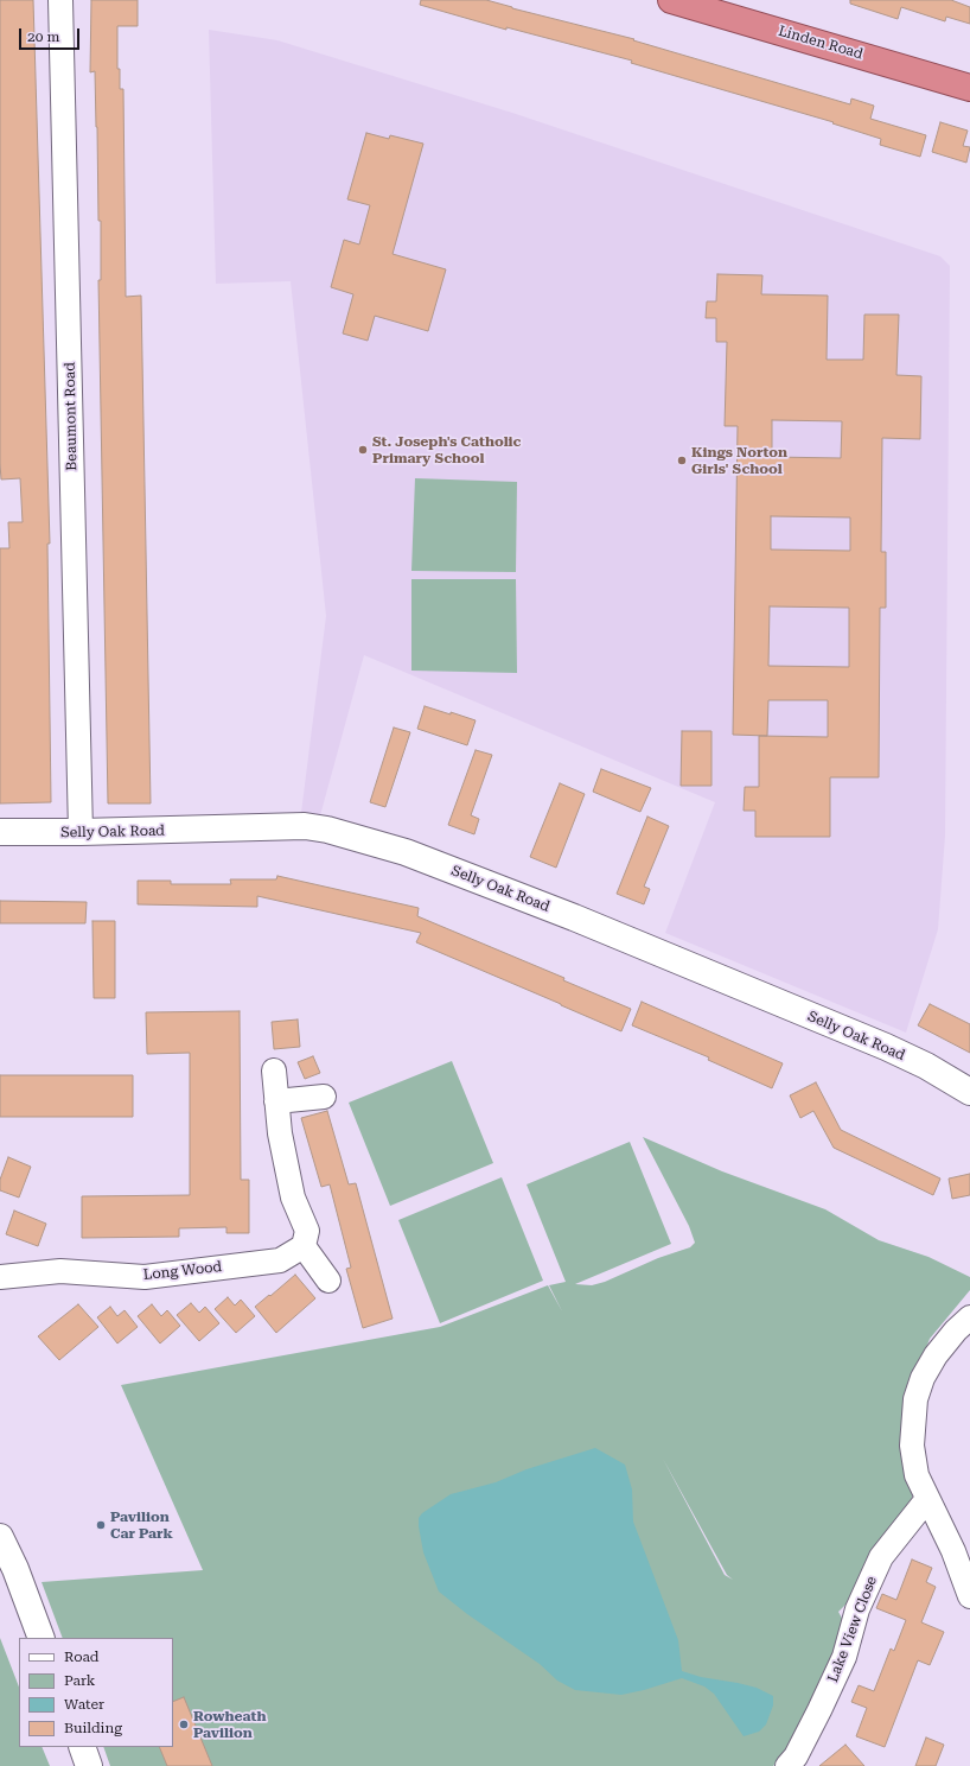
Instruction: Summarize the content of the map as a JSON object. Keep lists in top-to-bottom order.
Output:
{
  "streets": {
    "highway": ["Linden Road"],
    "street": [
      "Beaumont Road",
      "Selly Oak Road",
      "Long Wood",
      "Lake View Close"
    ]
  },
  "crossings": [
    ["Beaumont Road", "Selly Oak Road"]
  ],
  "places": [
    "St. Joseph's Catholic Primary School",
    "Kings Norton Girls' School",
    "Pavilion Car Park",
    "Rowheath Pavilion"
  ],
  "legend": [
    "Road",
    "Park",
    "Water",
    "Building"
  ],
  "scale_bar": "20 m"
}
